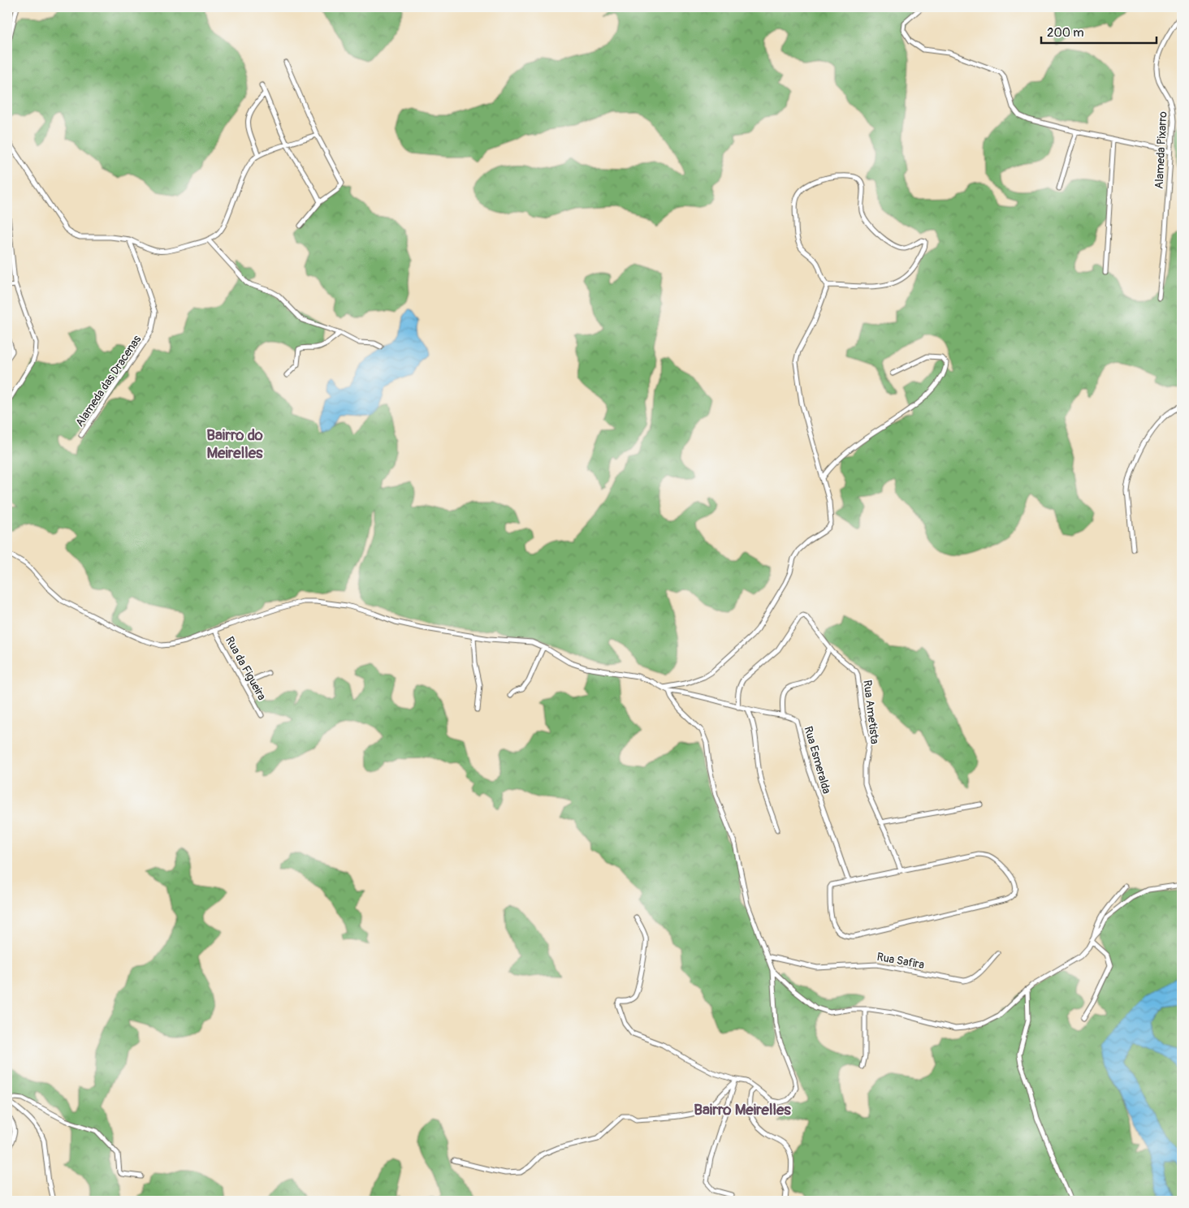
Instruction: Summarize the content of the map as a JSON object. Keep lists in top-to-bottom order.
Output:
{
  "streets": {
    "street": [
      "Alameda Pixarro",
      "Alameda das Dracenas",
      "Rua da Figueira",
      "Rua Ametista",
      "Rua Esmeralda",
      "Rua Safira"
    ]
  },
  "crossings": [
    ["Rua da Figueira", "Rua Esmeralda"],
    ["Rua Ametista", "Rua Esmeralda"]
  ],
  "districts": ["Bairro do Meirelles", "Bairro Meirelles"],
  "scale_bar": "200 m"
}
